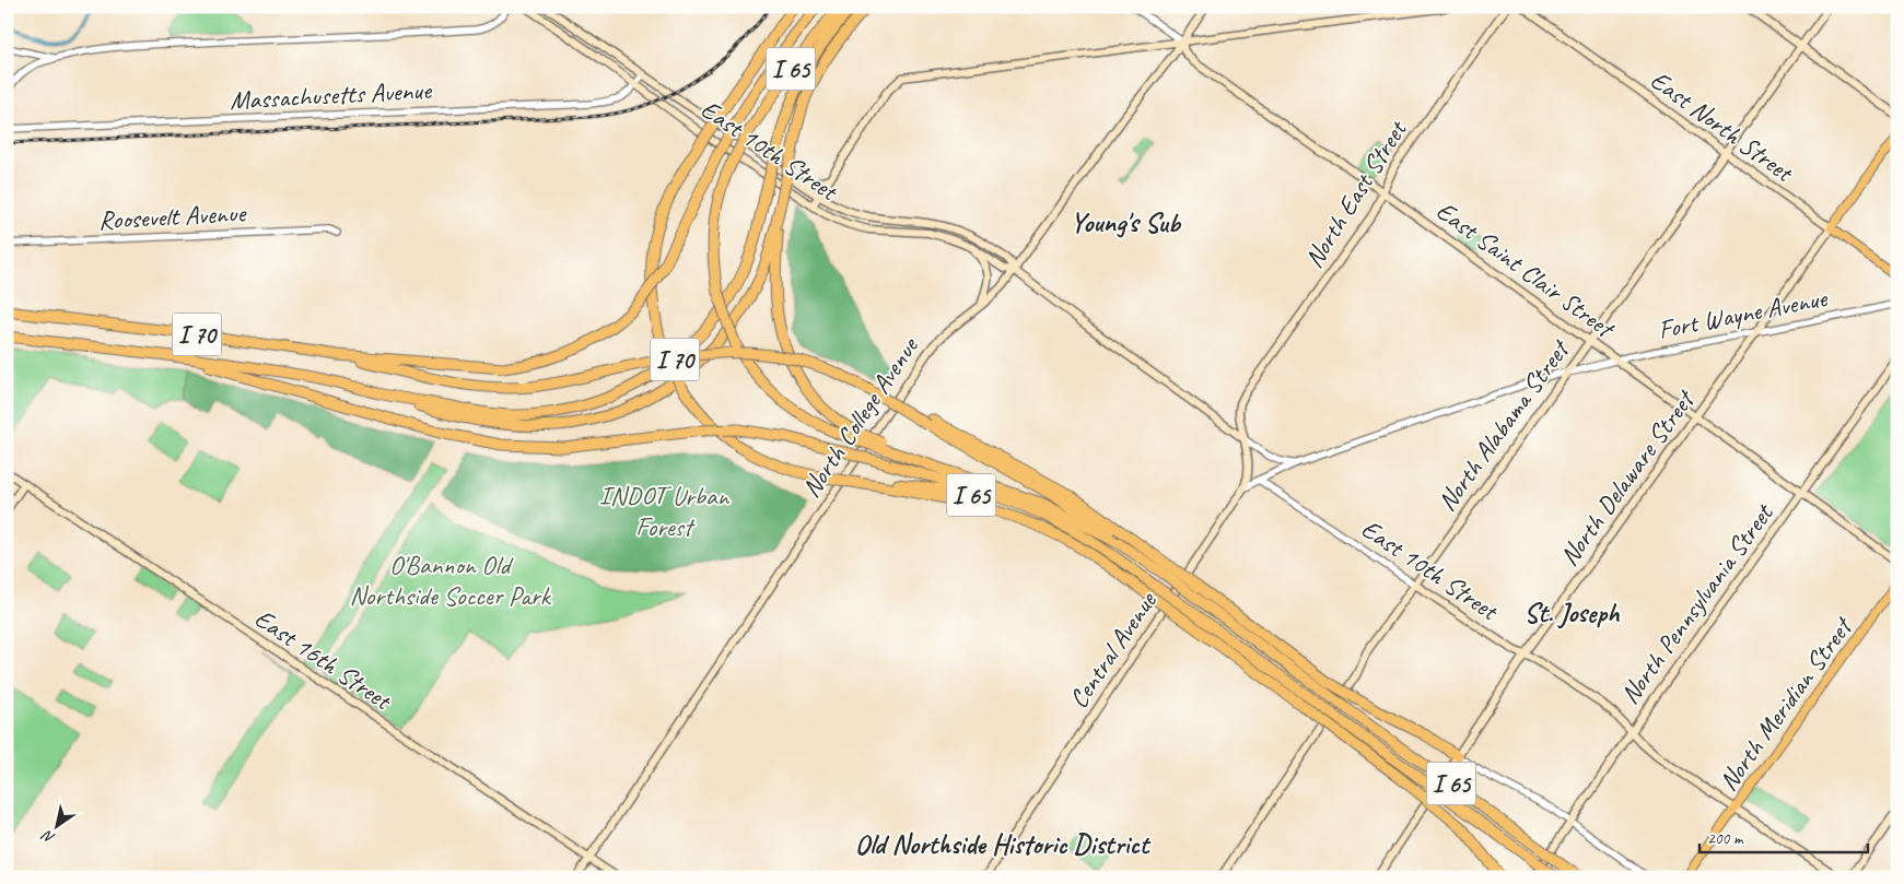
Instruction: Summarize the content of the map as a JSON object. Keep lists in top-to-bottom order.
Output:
{
  "streets": {
    "highway": ["I 65", "I 70"],
    "main road": [
      "East North Street",
      "East 10th Street",
      "North East Street",
      "East Saint Clair Street",
      "North College Avenue",
      "North Alabama Street",
      "North Delaware Street",
      "North Pennsylvania Street",
      "Central Avenue",
      "East 16th Street",
      "North Meridian Street"
    ],
    "street": ["Massachusetts Avenue", "Roosevelt Avenue", "Fort Wayne Avenue"]
  },
  "crossings": [
    ["Massachusetts Avenue", "East 10th Street"],
    ["East North Street", "North Alabama Street"],
    ["East North Street", "North Delaware Street"],
    ["East 10th Street", "North East Street"],
    ["East 10th Street", "Fort Wayne Avenue"],
    ["East 10th Street", "North College Avenue"],
    ["East 10th Street", "North Alabama Street"],
    ["East 10th Street", "North Delaware Street"],
    ["East 10th Street", "North Pennsylvania Street"],
    ["East 10th Street", "Central Avenue"],
    ["East 10th Street", "North Meridian Street"],
    ["North East Street", "East Saint Clair Street"],
    ["North East Street", "Central Avenue"],
    ["East Saint Clair Street", "Fort Wayne Avenue"],
    ["East Saint Clair Street", "North College Avenue"],
    ["East Saint Clair Street", "North Alabama Street"],
    ["East Saint Clair Street", "North Delaware Street"],
    ["East Saint Clair Street", "North Pennsylvania Street"],
    ["Fort Wayne Avenue", "North Alabama Street"],
    ["Fort Wayne Avenue", "North Delaware Street"],
    ["Fort Wayne Avenue", "Central Avenue"],
    ["North College Avenue", "East 16th Street"]
  ],
  "districts": ["Young's Sub", "St. Joseph", "Old Northside Historic District"],
  "parks": ["INDOT Urban Forest", "O'Bannon Old Northside Soccer Park"],
  "scale_bar": "200 m",
  "north": "bottom left"
}
